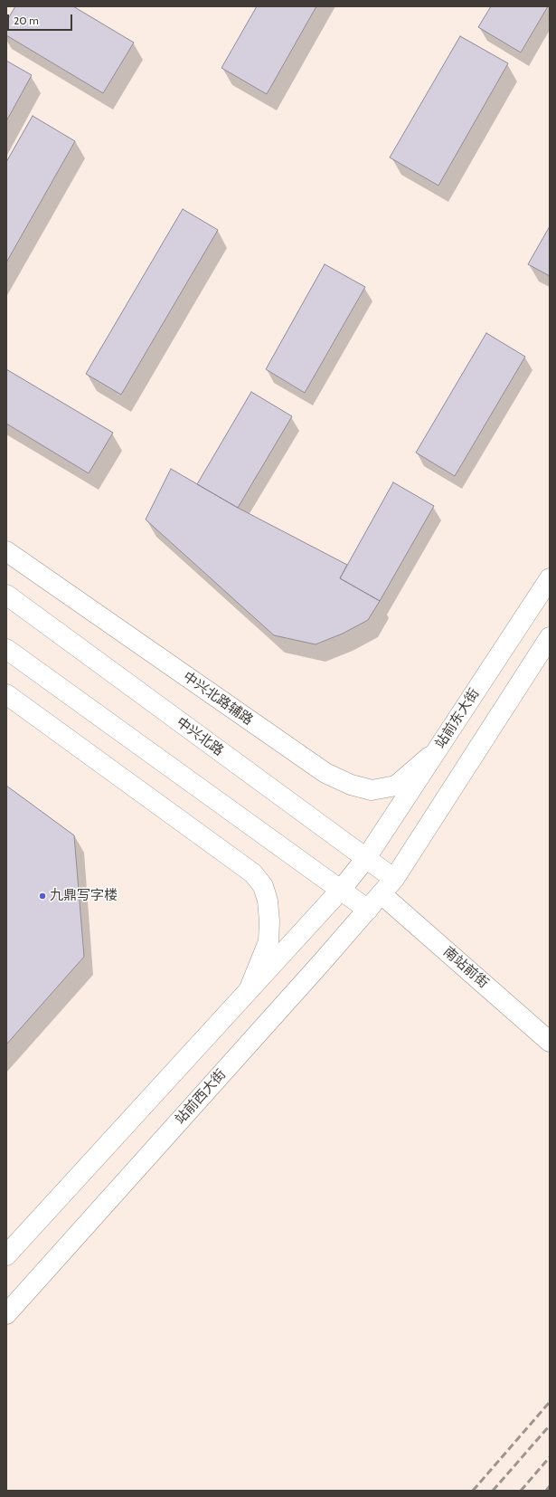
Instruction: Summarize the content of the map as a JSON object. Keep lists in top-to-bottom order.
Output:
{
  "streets": {
    "main road": [
      "中兴北路辅路",
      "站前东大街",
      "中兴北路",
      "南站前街",
      "站前西大街"
    ]
  },
  "crossings": [
    ["中兴北路辅路", "站前东大街"],
    ["站前东大街", "中兴北路"],
    ["中兴北路", "站前西大街"],
    ["南站前街", "站前西大街"]
  ],
  "places": ["九鼎写字楼"],
  "scale_bar": "20 m"
}
